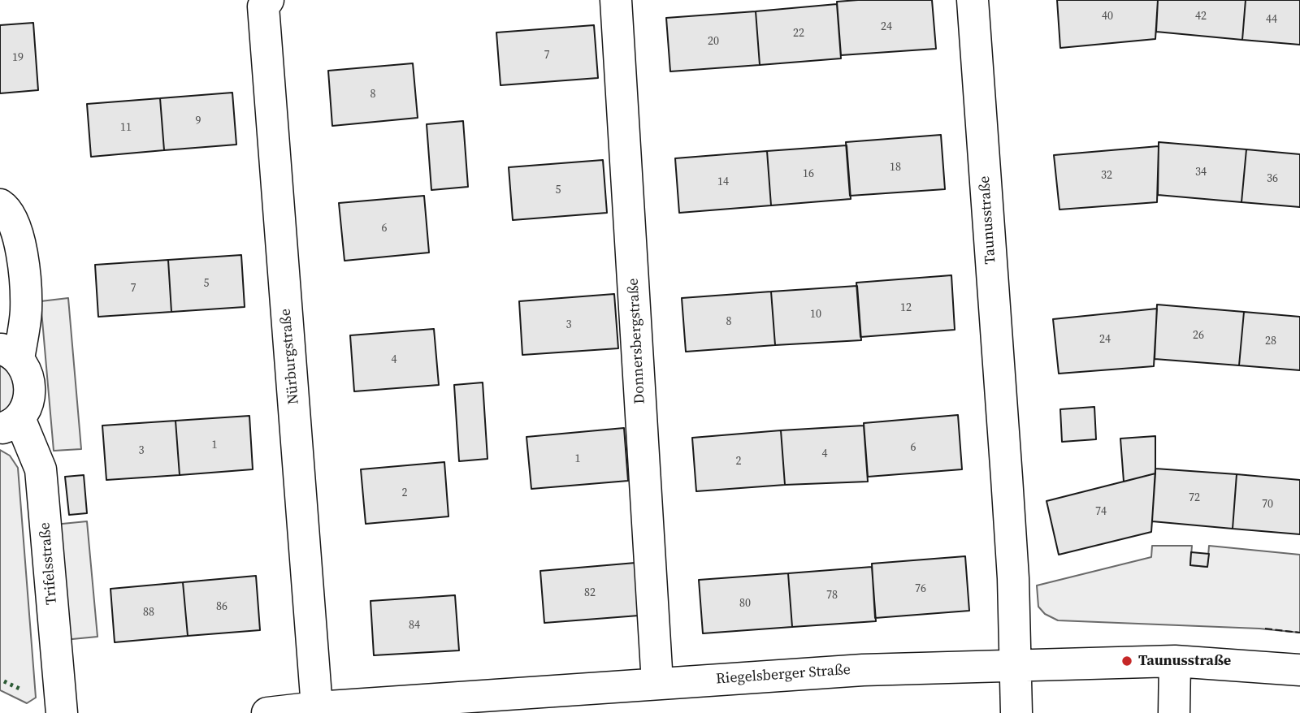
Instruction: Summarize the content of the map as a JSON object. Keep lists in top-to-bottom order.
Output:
{
  "streets": {
    "street": [
      "Taunusstraße",
      "Donnersbergstraße",
      "Nürburgstraße",
      "Trifelsstraße",
      "Riegelsberger Straße"
    ]
  },
  "crossings": [
    ["Taunusstraße", "Riegelsberger Straße"],
    ["Donnersbergstraße", "Riegelsberger Straße"],
    ["Nürburgstraße", "Riegelsberger Straße"]
  ],
  "places": ["Taunusstraße"],
  "house_numbers": [
    "40",
    "42",
    "44",
    "24",
    "22",
    "20",
    "7",
    "19",
    "8",
    "9",
    "11",
    "18",
    "34",
    "16",
    "32",
    "36",
    "14",
    "5",
    "6",
    "5",
    "7",
    "12",
    "10",
    "8",
    "3",
    "26",
    "24",
    "28",
    "4",
    "1",
    "6",
    "3",
    "4",
    "1",
    "2",
    "2",
    "72",
    "70",
    "74",
    "76",
    "82",
    "78",
    "80",
    "86",
    "88",
    "84"
  ]
}
